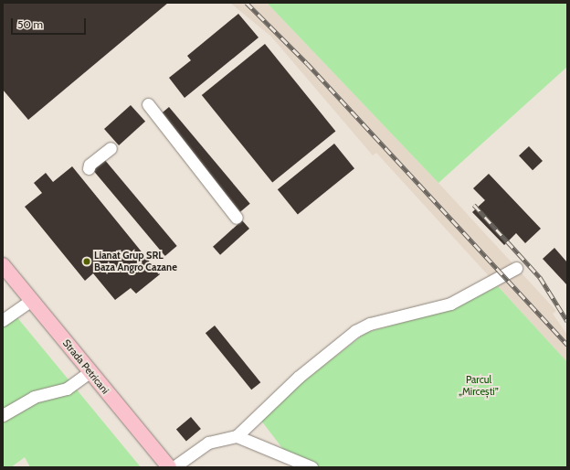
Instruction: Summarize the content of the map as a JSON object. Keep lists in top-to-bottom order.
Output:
{
  "streets": {
    "main road": ["Strada Petricani"]
  },
  "parks": ["Parcul „Mircești”"],
  "places": ["Lianat Grup SRL Baza Angro Cazane"],
  "scale_bar": "50 m"
}
